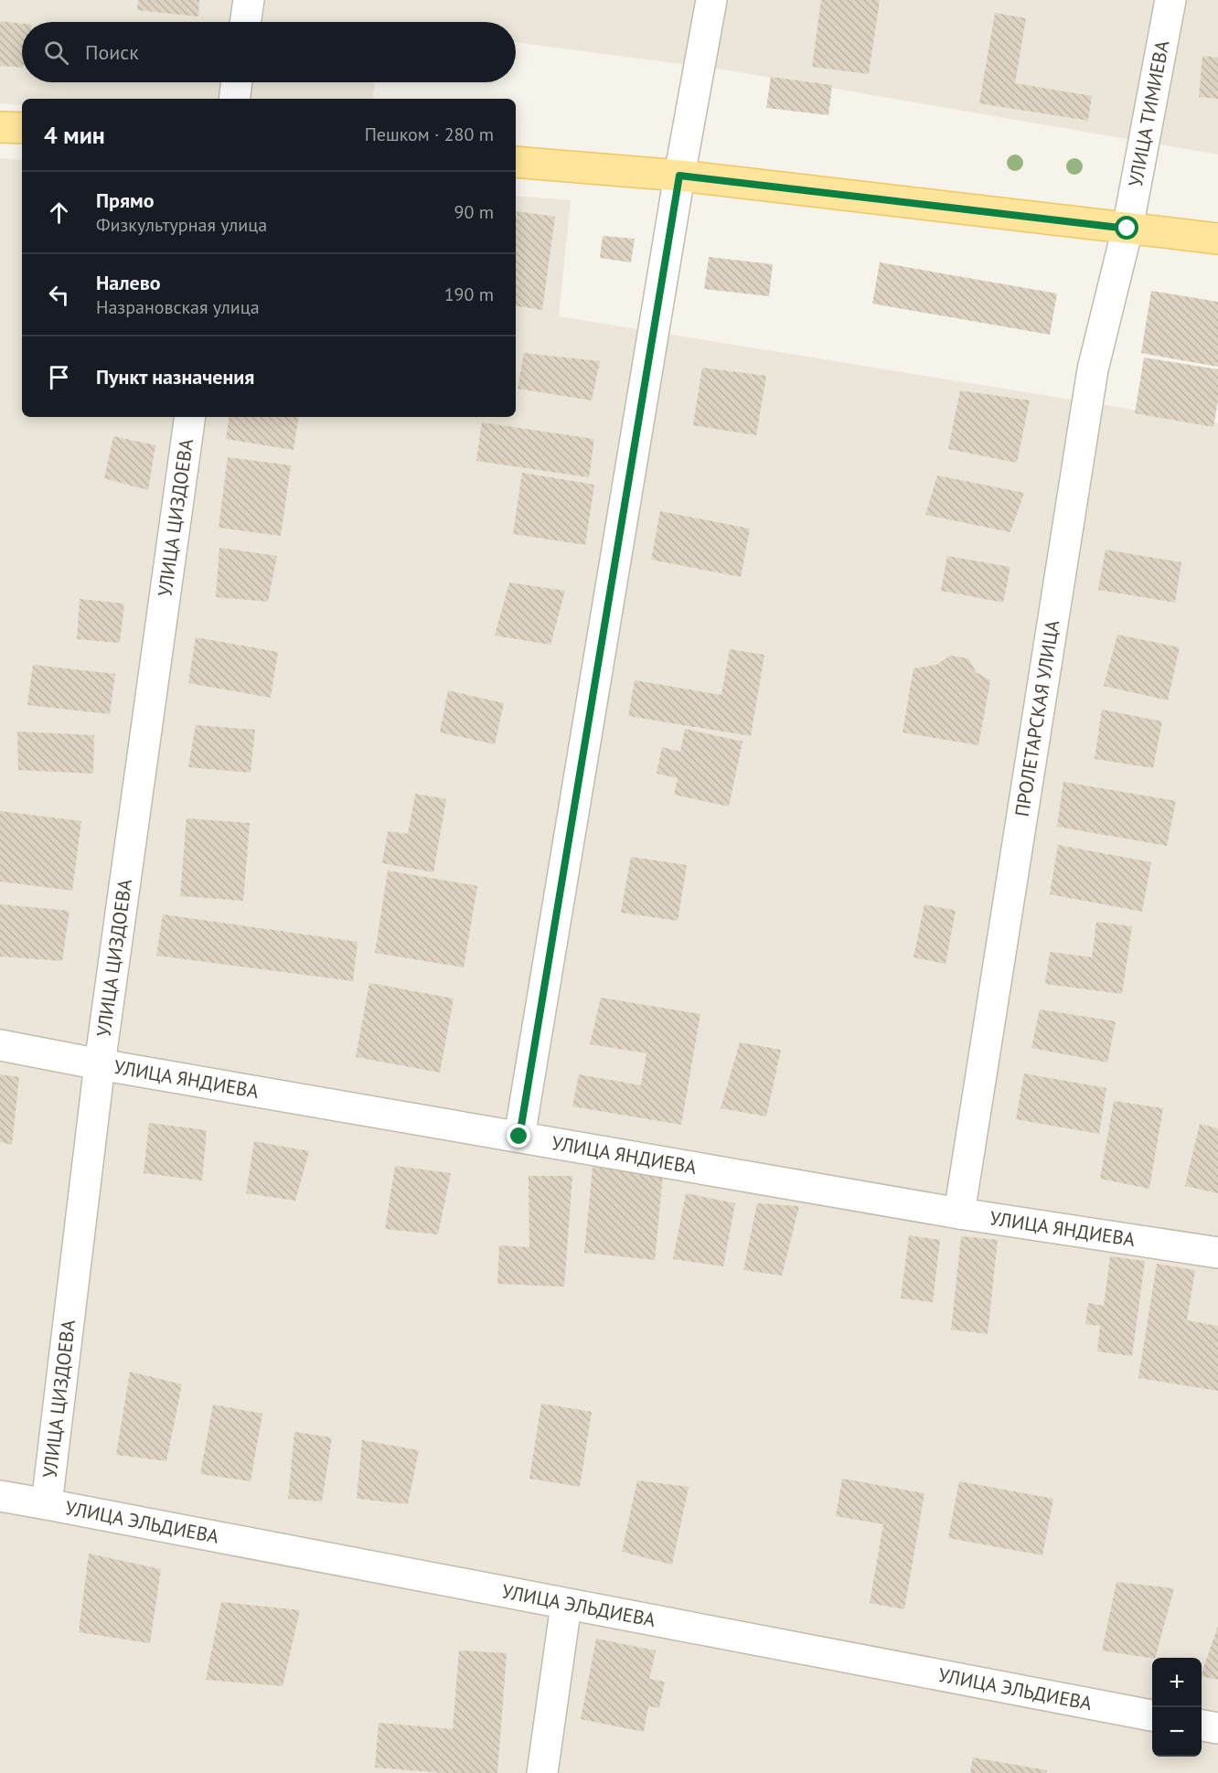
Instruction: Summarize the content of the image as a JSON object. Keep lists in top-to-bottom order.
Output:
{
  "streets": {
    "street": [
      "УЛИЦА ТИМИЕВА",
      "УЛИЦА ЦИЗДОЕВА",
      "ПРОЛЕТАРСКАЯ УЛИЦА",
      "УЛИЦА ЯНДИЕВА",
      "УЛИЦА ЭЛЬДИЕВА"
    ]
  },
  "crossings": [
    ["УЛИЦА ТИМИЕВА", "ПРОЛЕТАРСКАЯ УЛИЦА"],
    ["УЛИЦА ЦИЗДОЕВА", "УЛИЦА ЯНДИЕВА"],
    ["УЛИЦА ЦИЗДОЕВА", "УЛИЦА ЭЛЬДИЕВА"],
    ["ПРОЛЕТАРСКАЯ УЛИЦА", "УЛИЦА ЯНДИЕВА"]
  ],
  "page": {
    "search": "Поиск",
    "heading": ["4 мин", "Пешком · 280 m"],
    "list": [
      ["Прямо", "Физкультурная улица", "90 m"],
      ["Налево", "Назрановская улица", "190 m"],
      "Пункт назначения"
    ],
    "map_buttons": ["+", "−"]
  }
}
